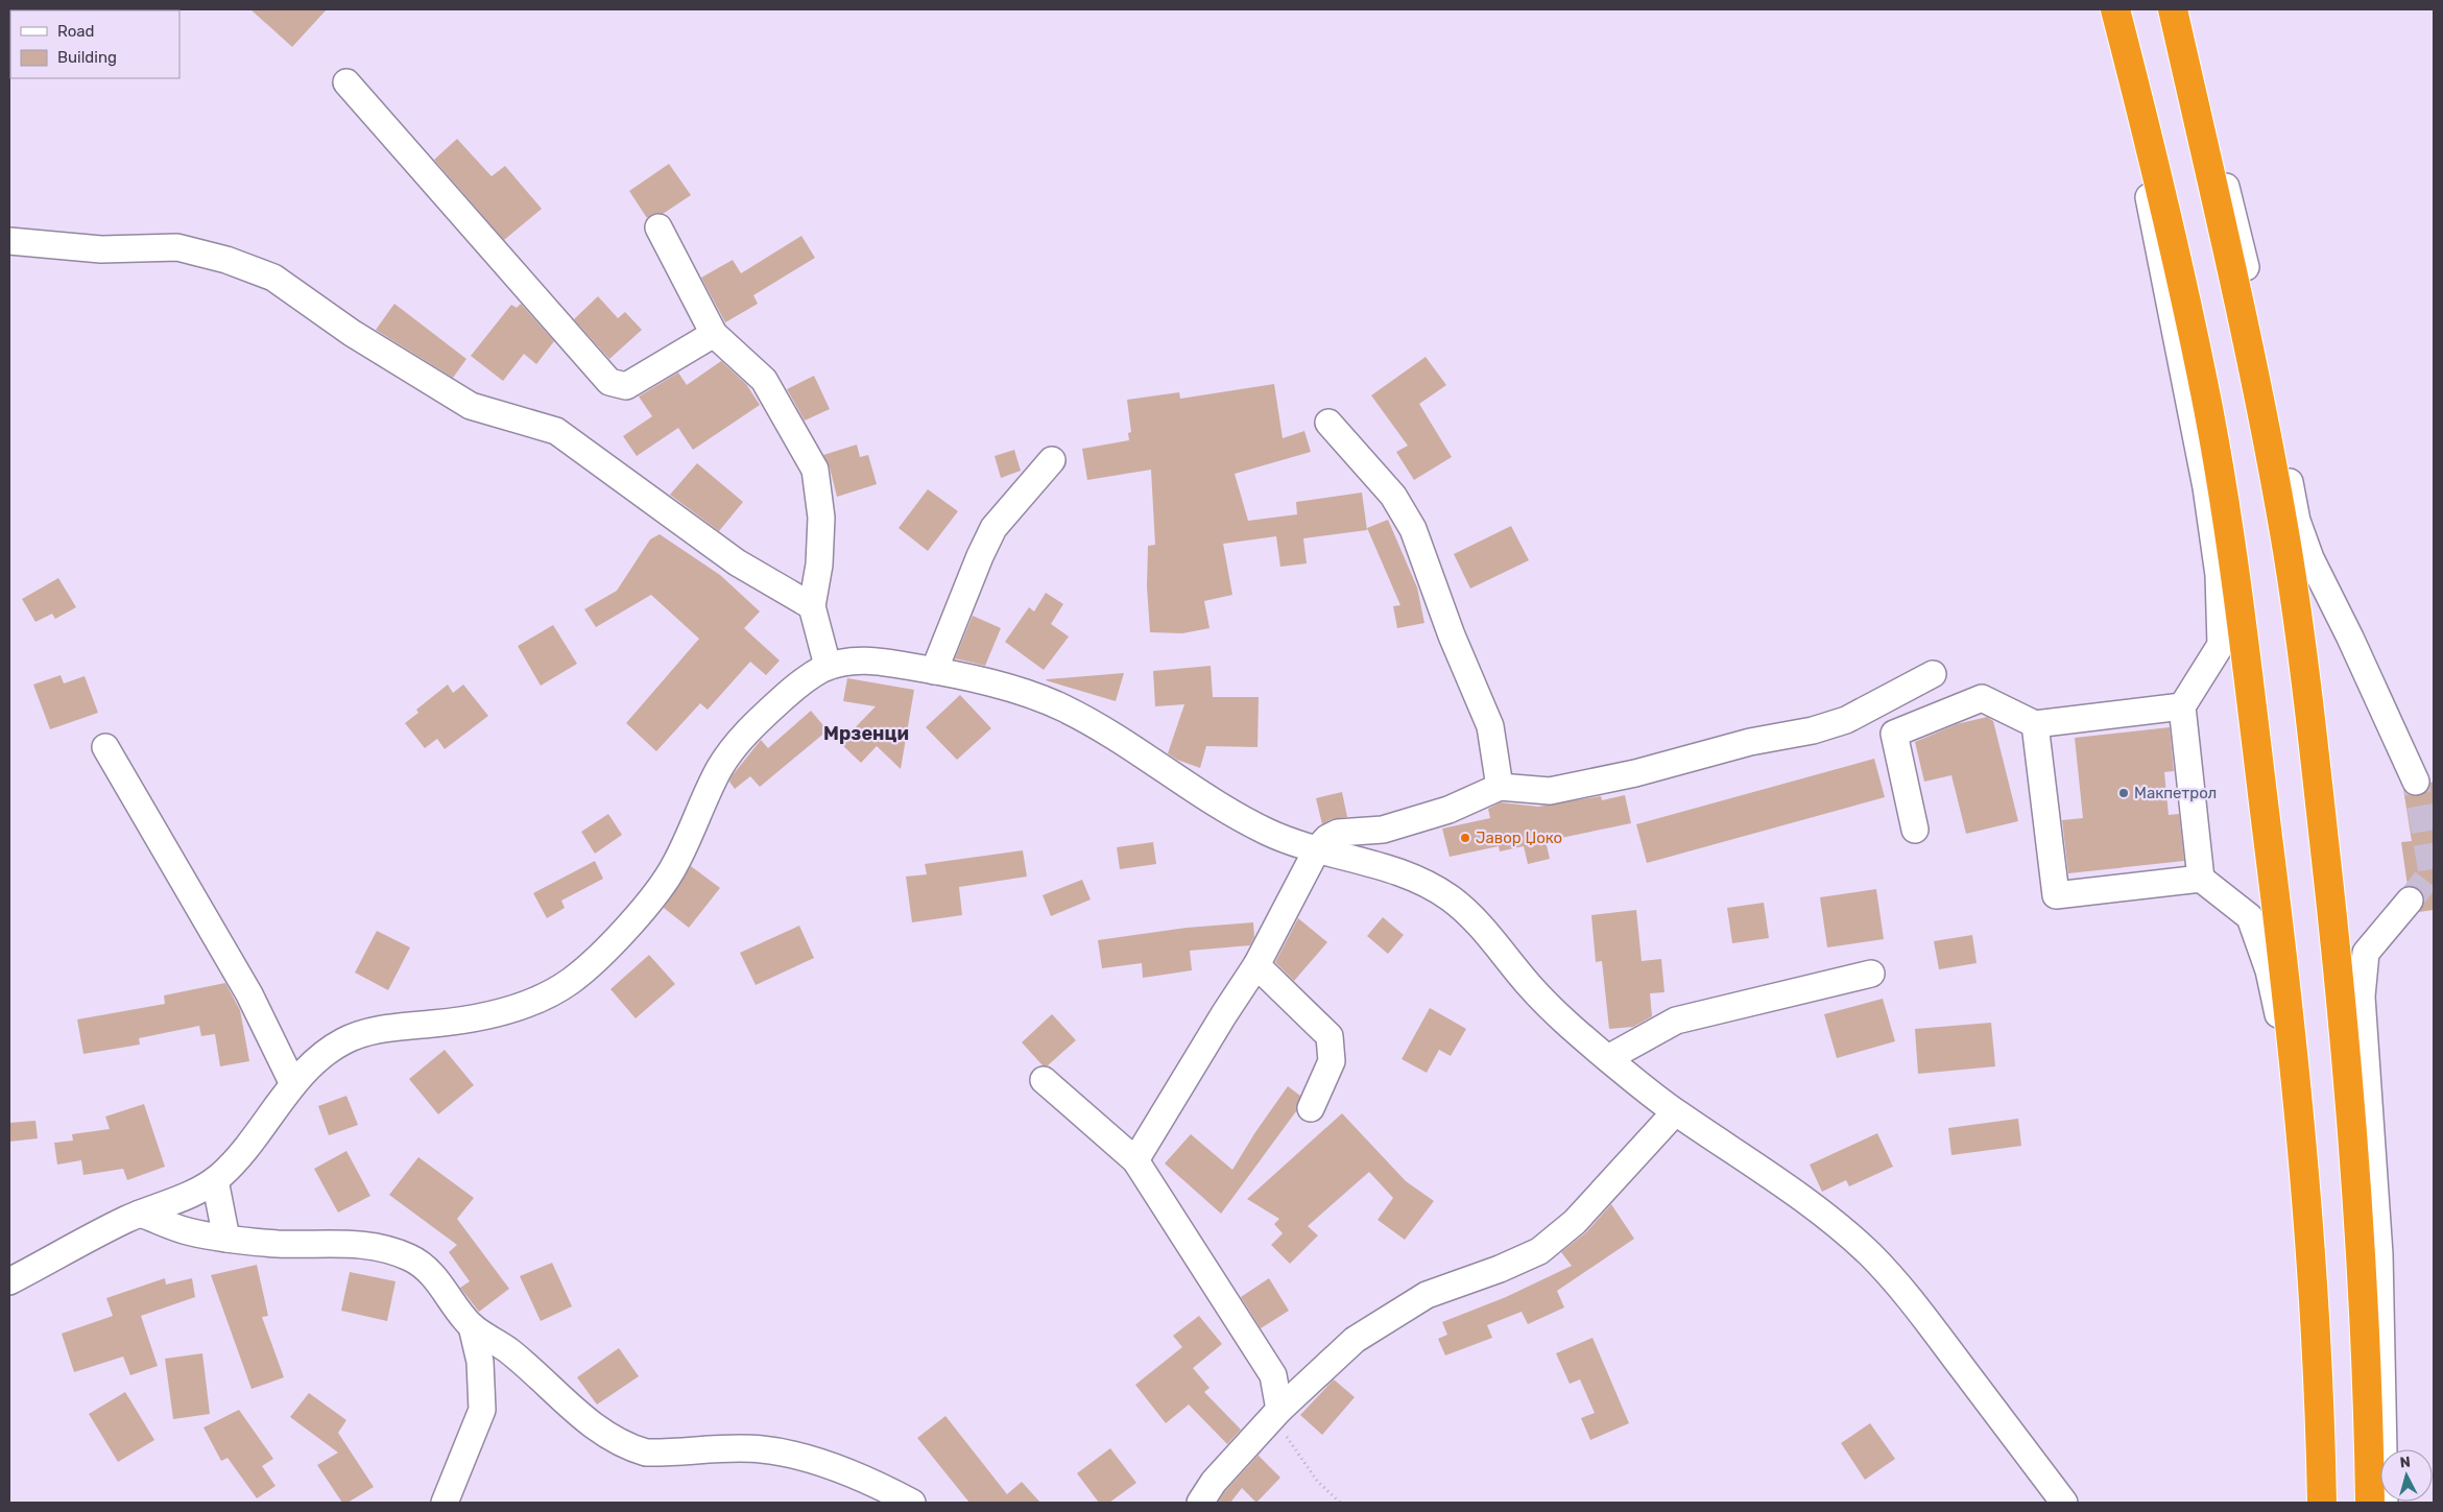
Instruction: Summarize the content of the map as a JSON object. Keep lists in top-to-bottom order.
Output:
{
  "districts": ["Мрзенци"],
  "places": ["Макпетрол", "Јавор Џоко"],
  "legend": ["Road", "Building"],
  "north": "top"
}
